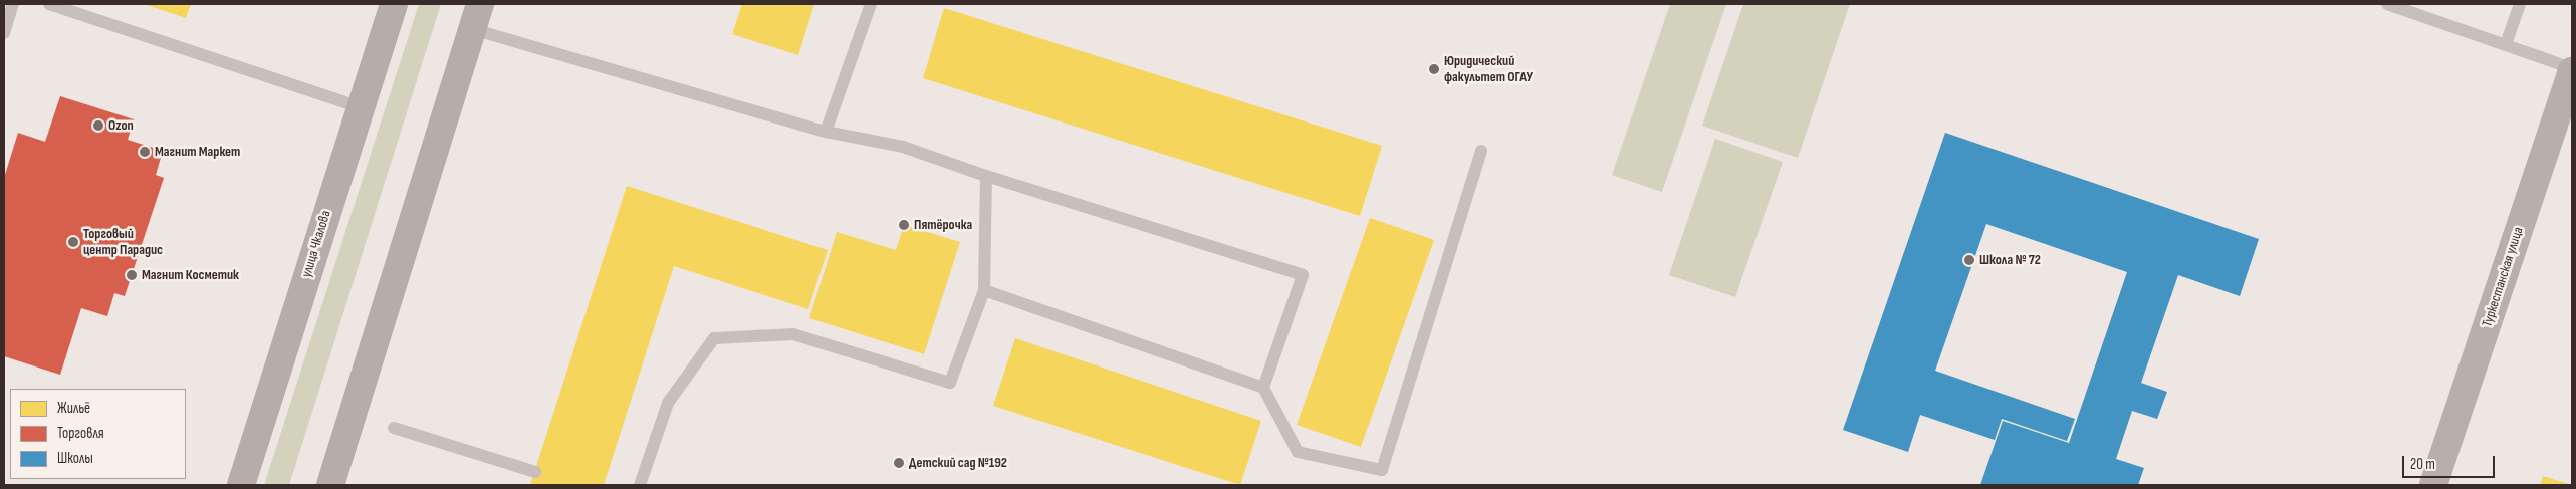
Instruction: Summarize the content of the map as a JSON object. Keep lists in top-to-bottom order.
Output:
{
  "streets": {
    "main road": ["улица Чкалова", "Туркестанская улица"]
  },
  "places": [
    "Юридический факультет ОГАУ",
    "Ozon",
    "Магнит Маркет",
    "Пятёрочка",
    "Торговый центр Парадис",
    "Школа № 72",
    "Магнит Косметик",
    "Детский сад №192"
  ],
  "legend": ["Жильё", "Торговля", "Школы"],
  "scale_bar": "20 m"
}
